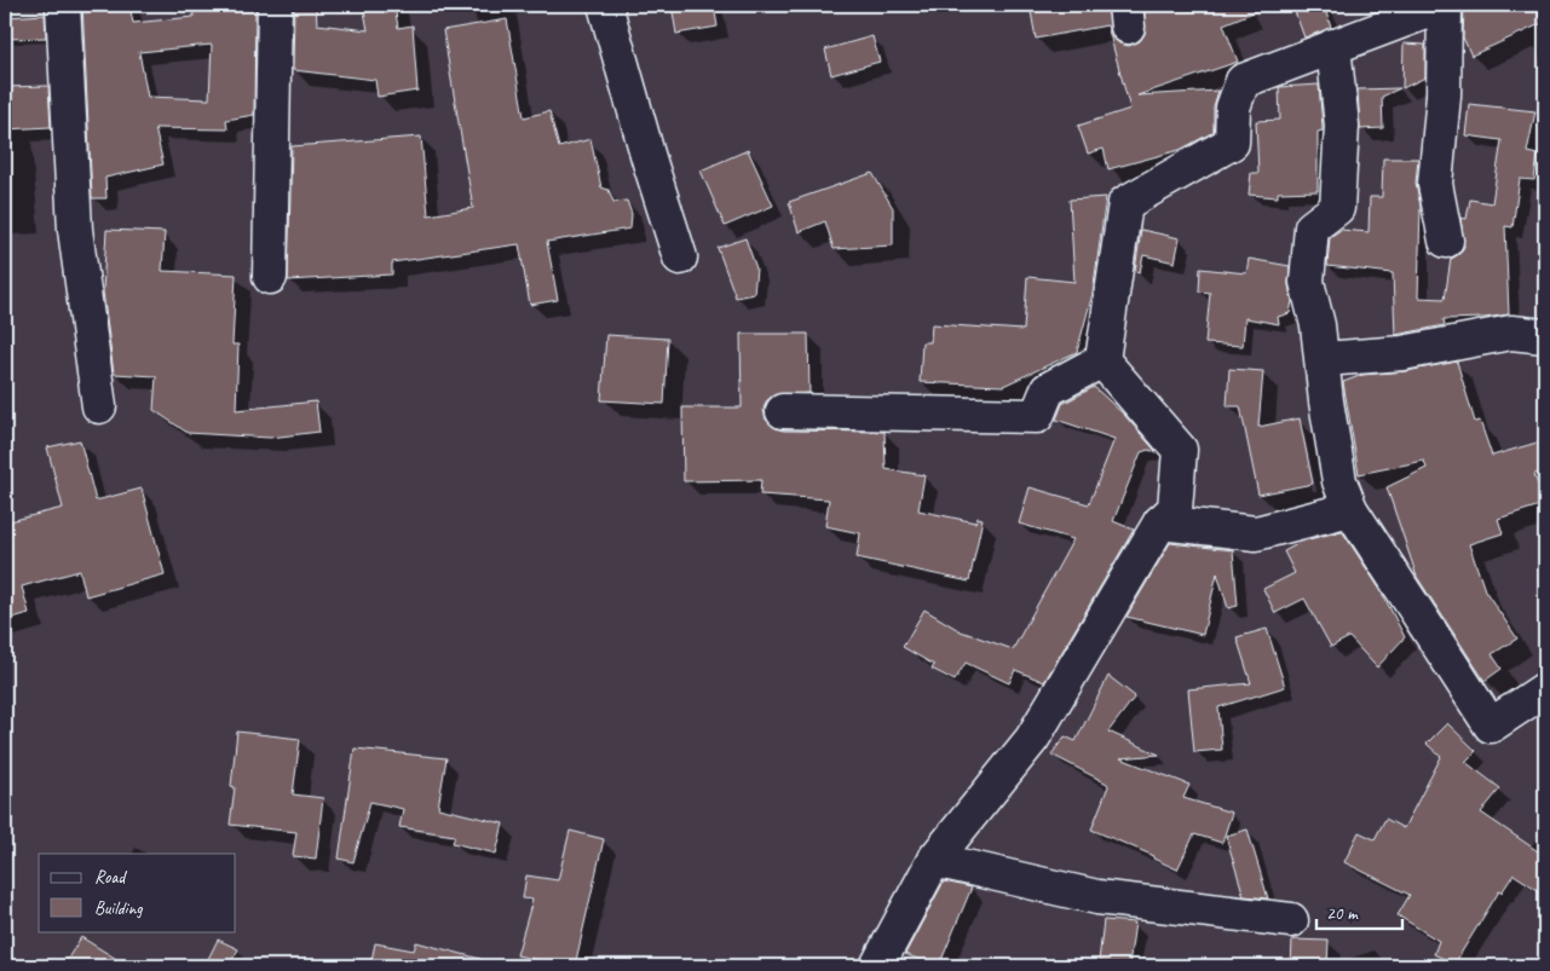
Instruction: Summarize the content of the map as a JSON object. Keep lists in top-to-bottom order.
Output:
{
  "legend": ["Road", "Building"],
  "scale_bar": "20 m"
}
